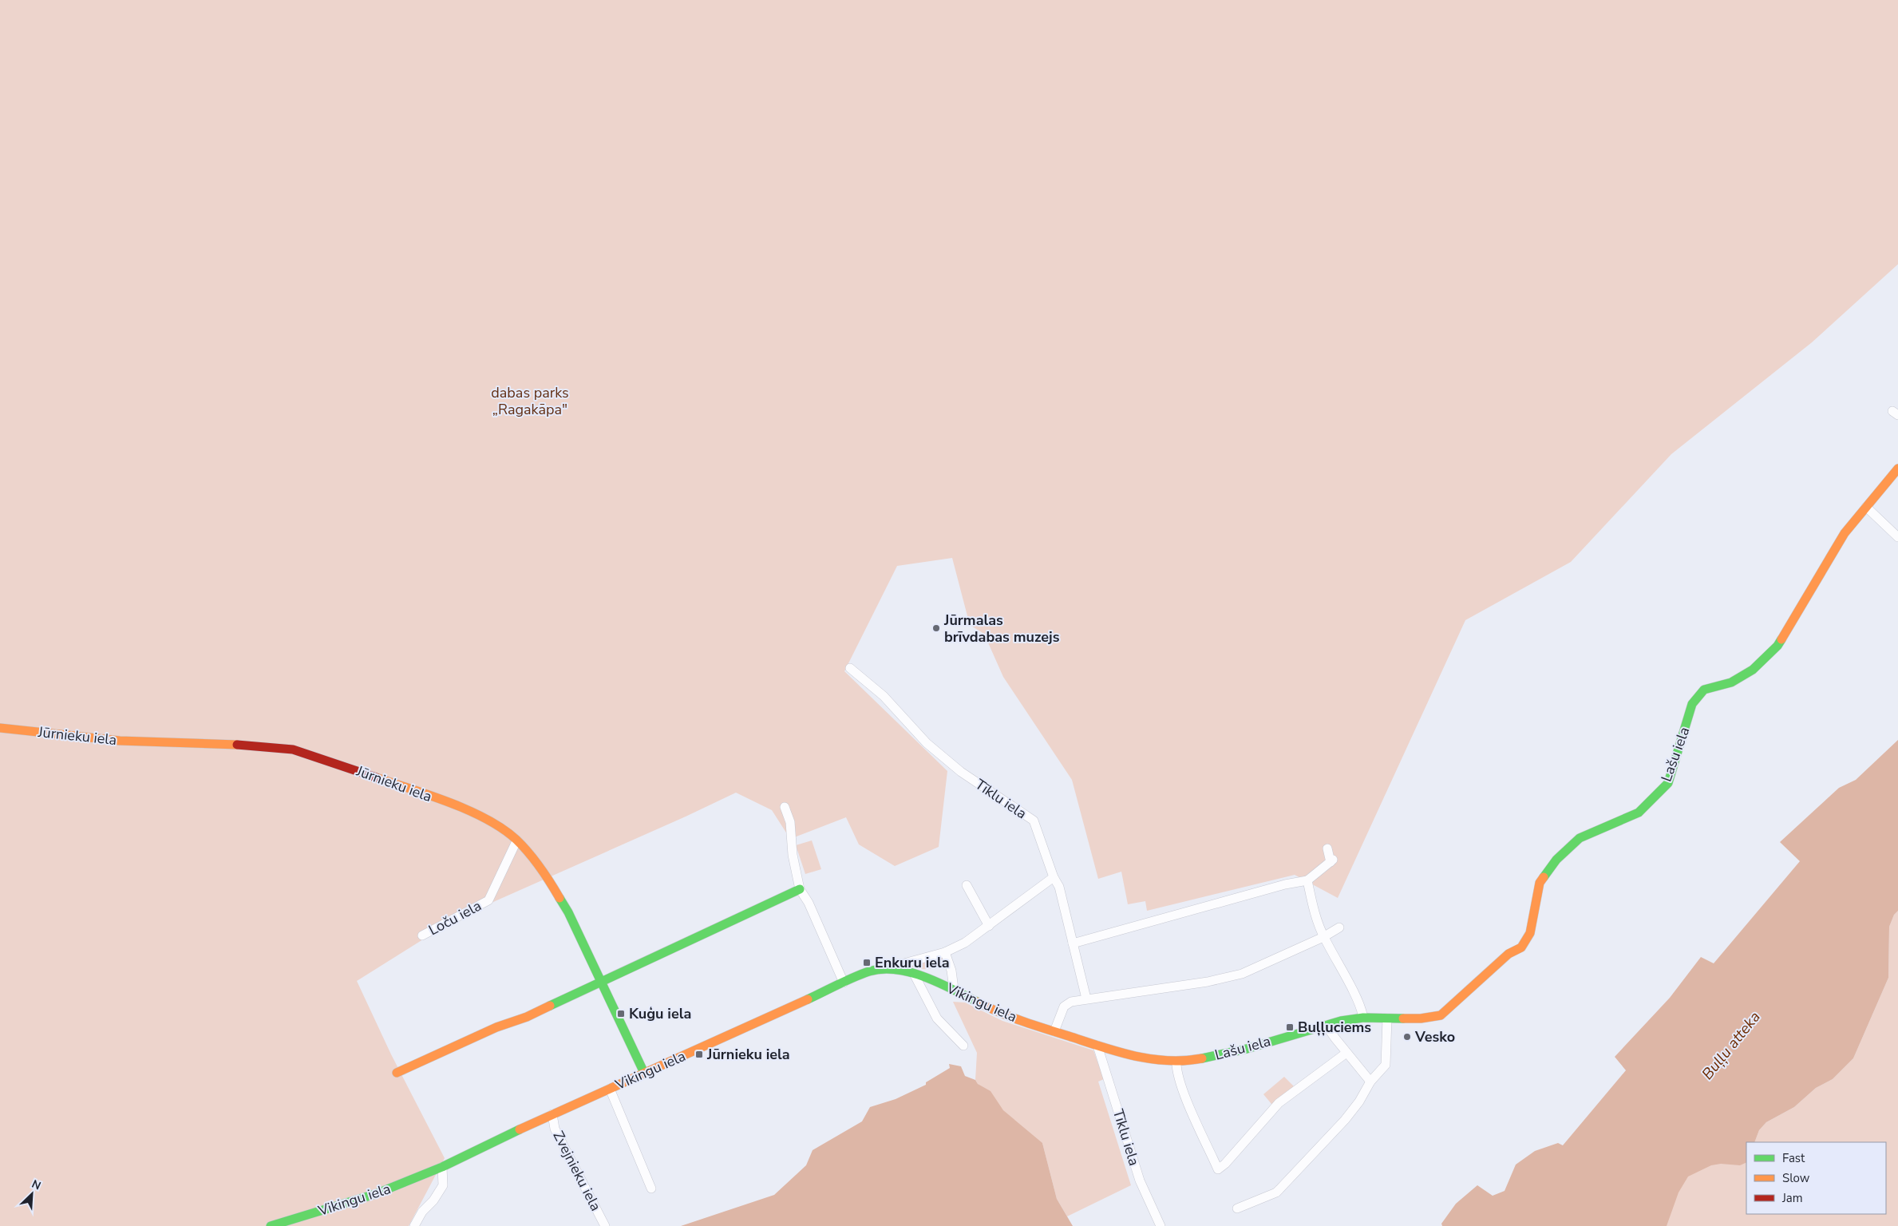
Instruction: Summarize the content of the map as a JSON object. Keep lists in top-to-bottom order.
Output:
{
  "streets": {
    "street": [
      "Jūrnieku iela",
      "Lašu iela",
      "Tīklu iela",
      "Loču iela",
      "Vikingu iela",
      "Zvejnieku iela"
    ]
  },
  "crossings": [
    ["Jūrnieku iela", "Loču iela"],
    ["Jūrnieku iela", "Vikingu iela"],
    ["Lašu iela", "Tīklu iela"],
    ["Lašu iela", "Vikingu iela"],
    ["Tīklu iela", "Vikingu iela"],
    ["Vikingu iela", "Zvejnieku iela"]
  ],
  "water": ["Buļļu atteka"],
  "parks": ["dabas parks „Ragakāpa\""],
  "places": {
    "other": ["Jūrmalas brīvdabas muzejs", "Vesko"],
    "transit": [
      "Enkuru iela",
      "Kuģu iela",
      "Buļļuciems",
      "Jūrnieku iela"
    ]
  },
  "legend": ["Fast", "Slow", "Jam"],
  "north": "top right"
}
